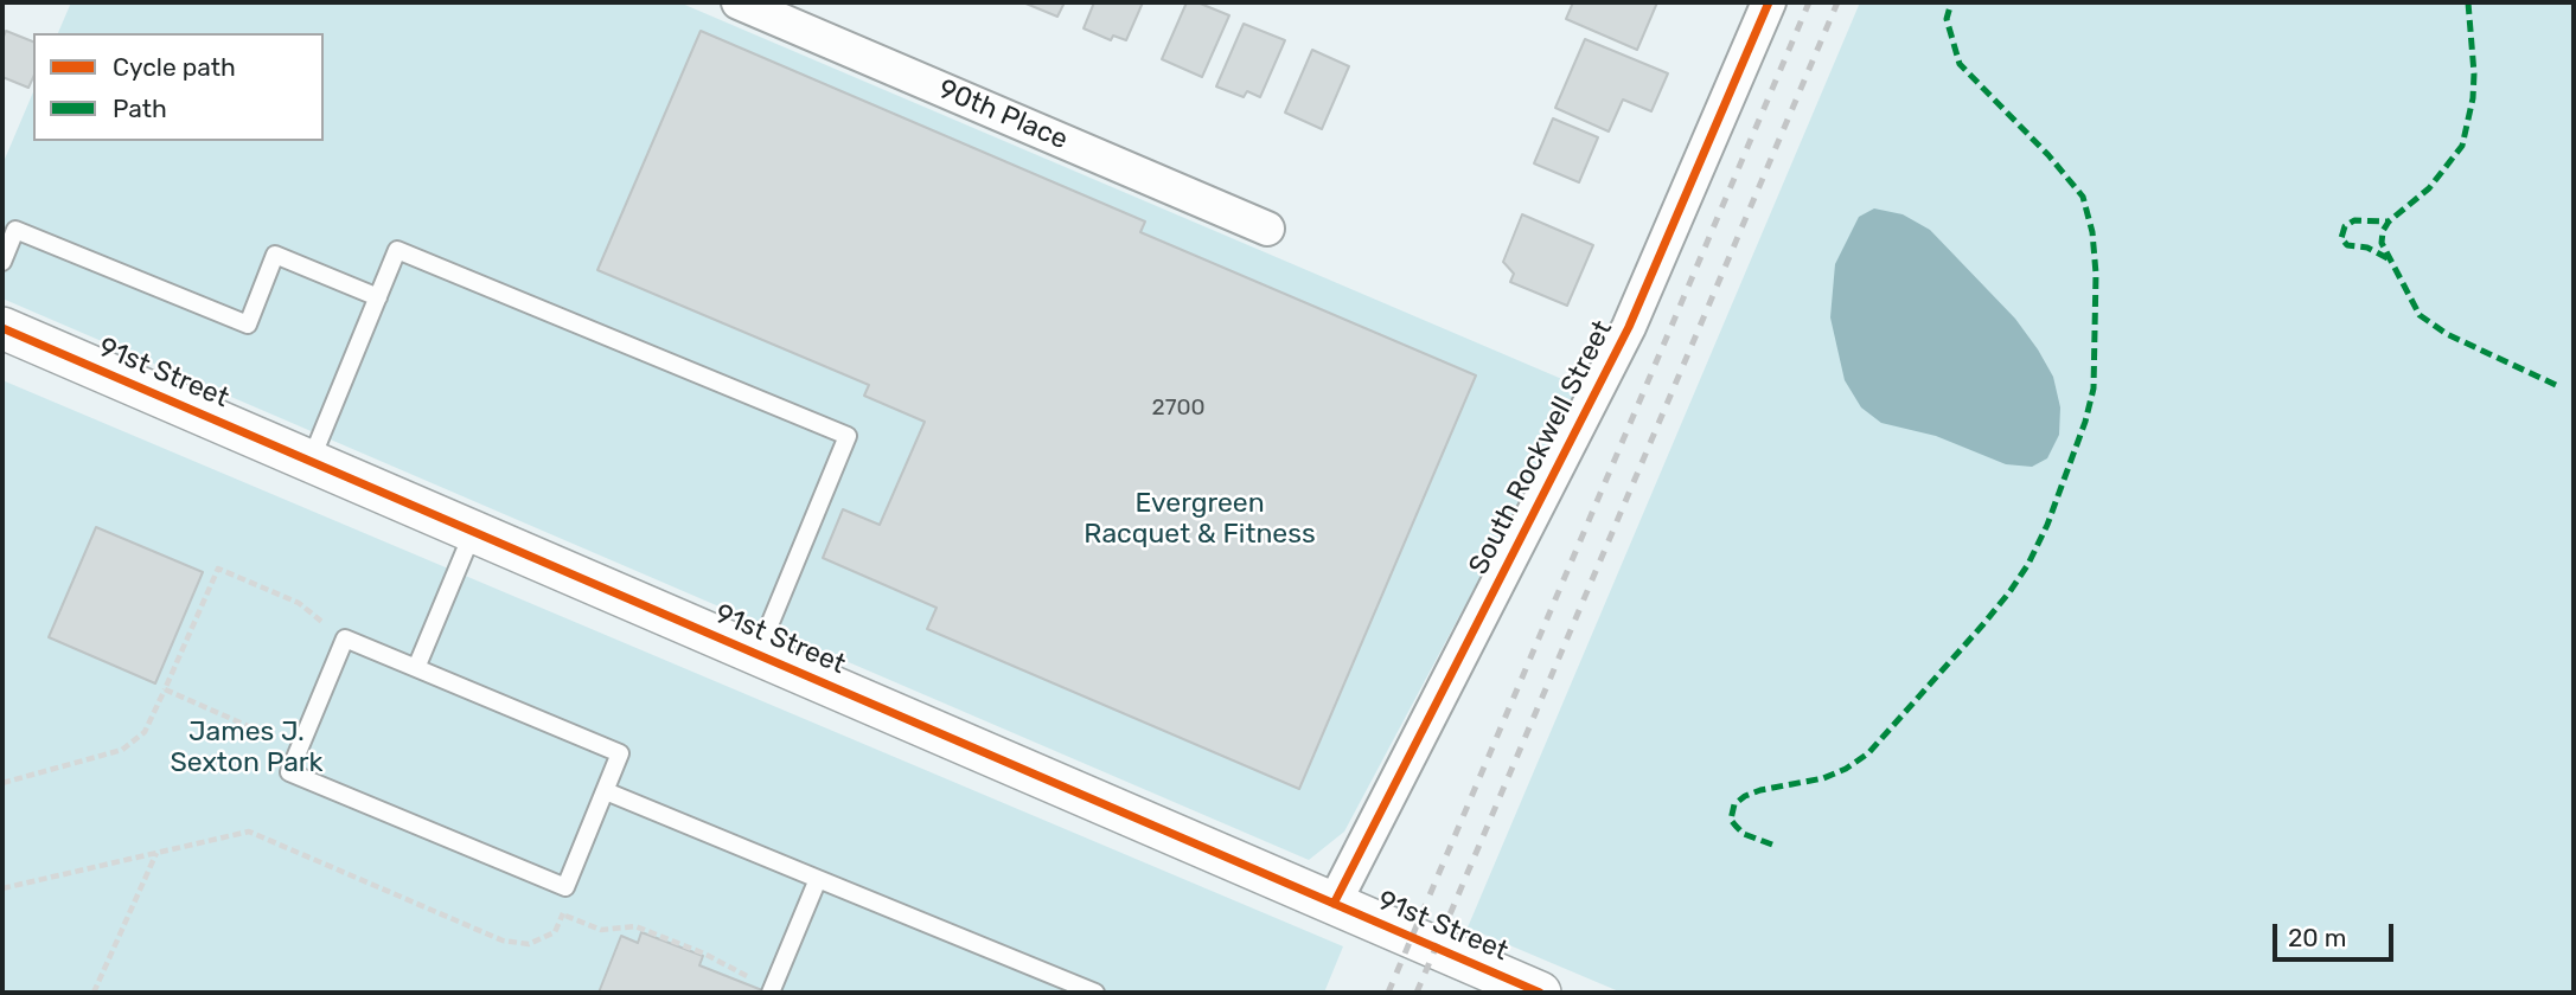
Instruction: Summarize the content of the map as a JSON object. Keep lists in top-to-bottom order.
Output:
{
  "streets": {
    "street": ["90th Place", "91st Street", "South Rockwell Street"]
  },
  "crossings": [
    ["91st Street", "South Rockwell Street"]
  ],
  "parks": ["Evergreen Racquet & Fitness", "James J. Sexton Park"],
  "house_numbers": ["2700"],
  "legend": ["Cycle path", "Path"],
  "scale_bar": "20 m"
}
